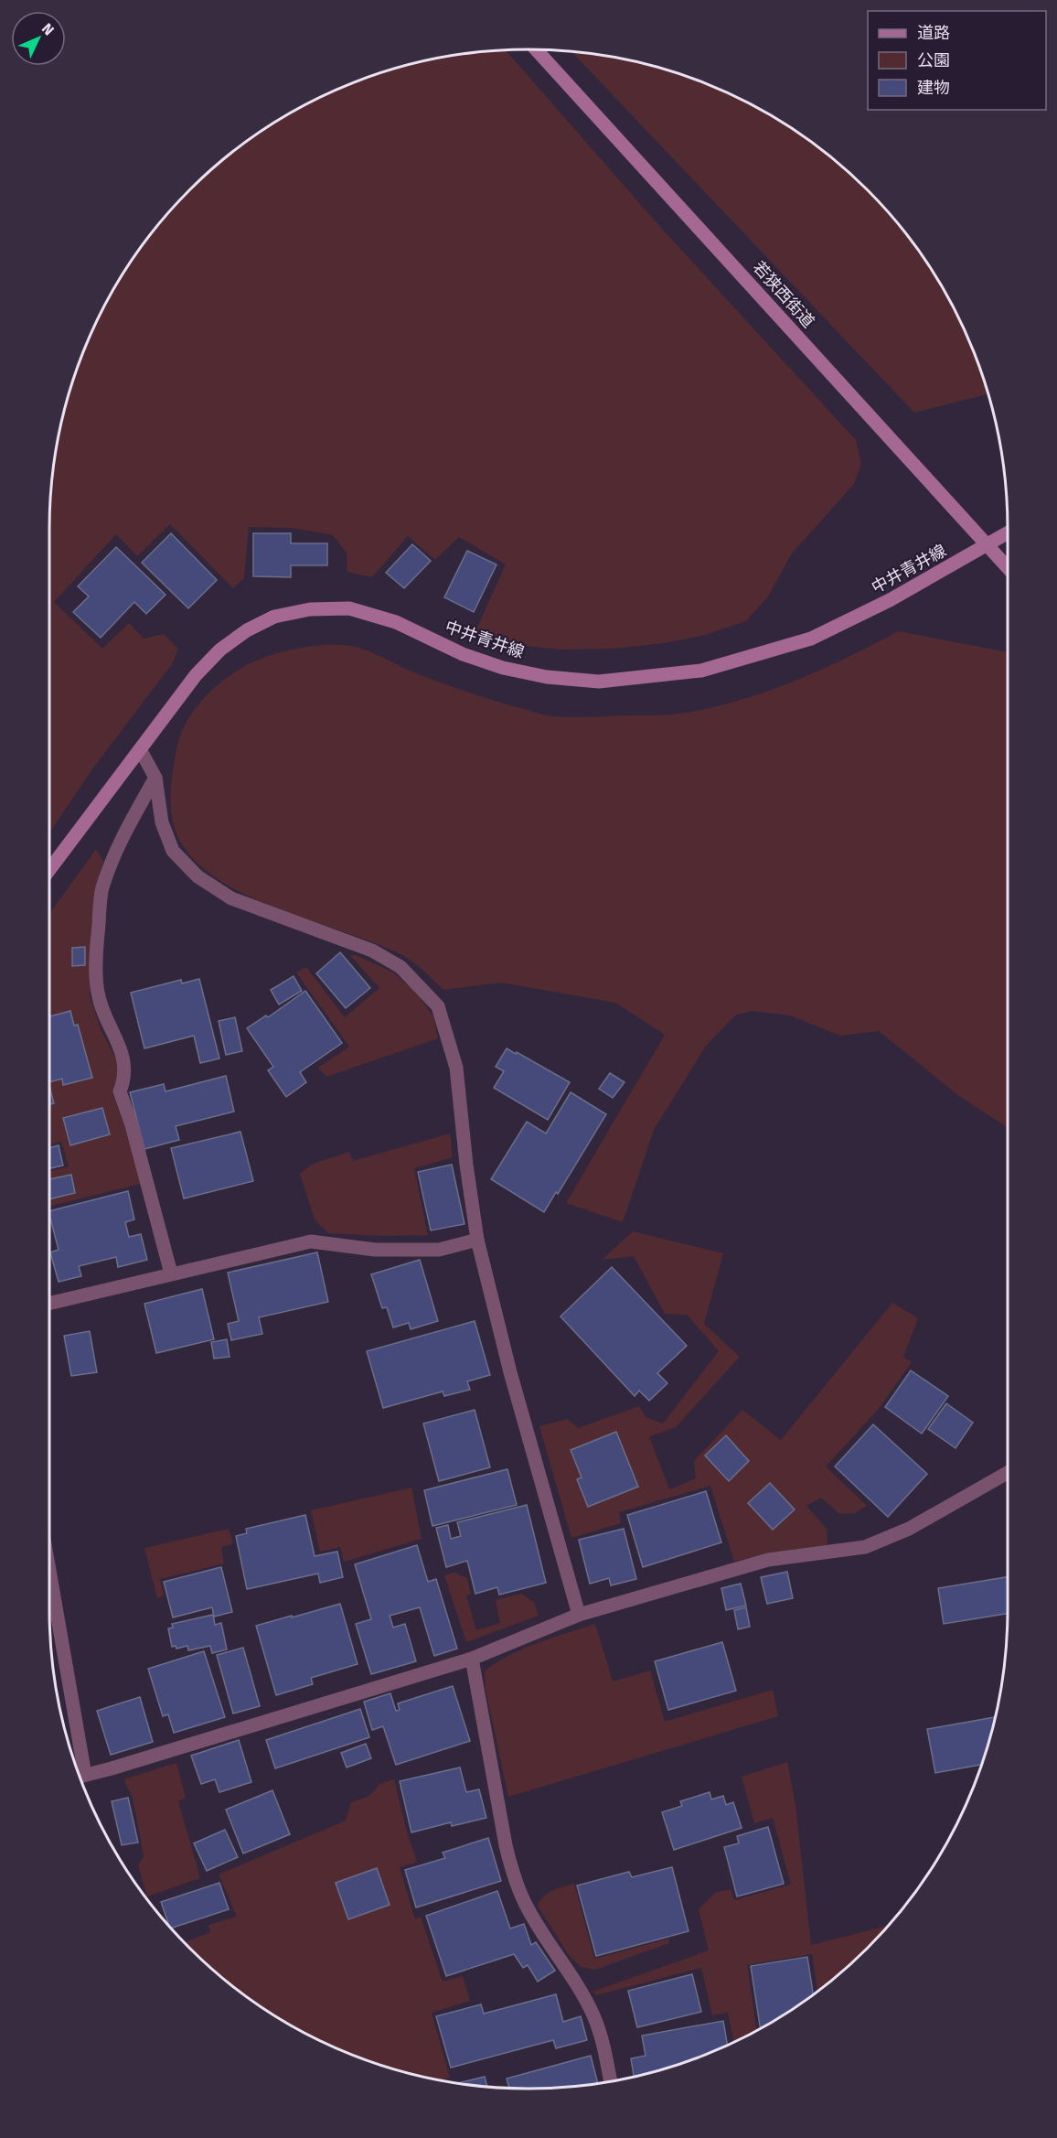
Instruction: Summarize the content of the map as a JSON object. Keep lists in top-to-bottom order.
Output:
{
  "streets": {
    "main road": ["若狭西街道", "中井青井線"]
  },
  "crossings": [
    ["若狭西街道", "中井青井線"]
  ],
  "legend": ["道路", "公園", "建物"],
  "north": "top right"
}
